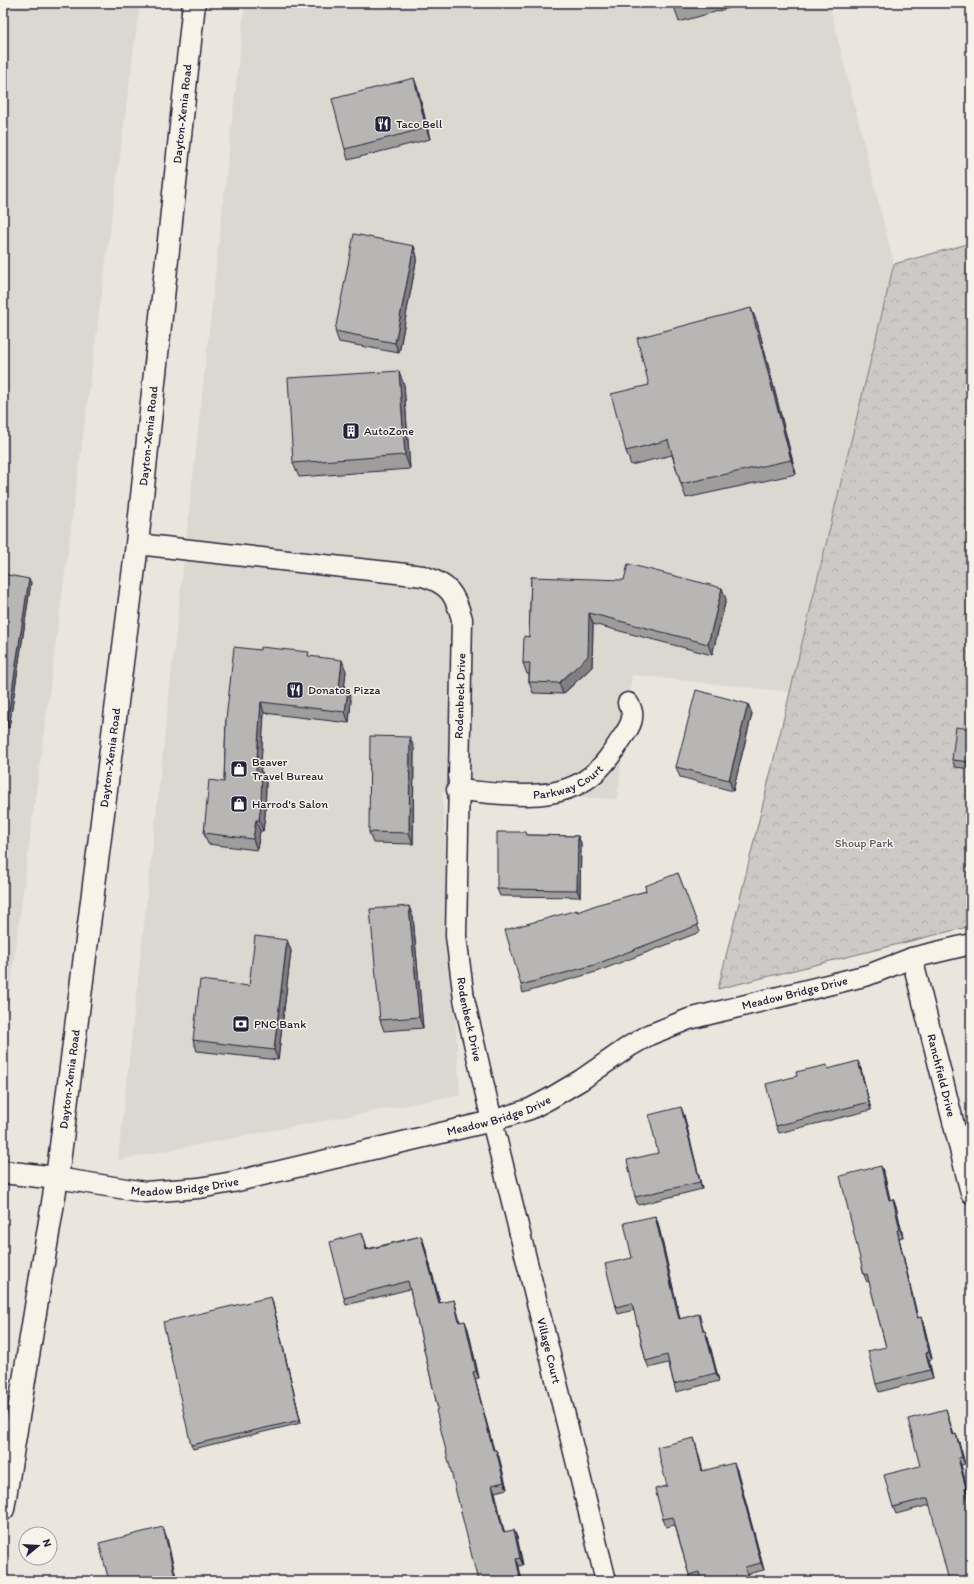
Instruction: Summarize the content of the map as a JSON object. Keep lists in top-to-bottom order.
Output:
{
  "streets": {
    "main road": ["Dayton-Xenia Road", "Meadow Bridge Drive"],
    "street": [
      "Rodenbeck Drive",
      "Parkway Court",
      "Ranchfield Drive",
      "Village Court"
    ]
  },
  "crossings": [
    ["Dayton-Xenia Road", "Rodenbeck Drive"],
    ["Dayton-Xenia Road", "Meadow Bridge Drive"],
    ["Rodenbeck Drive", "Parkway Court"],
    ["Rodenbeck Drive", "Meadow Bridge Drive"],
    ["Rodenbeck Drive", "Village Court"],
    ["Meadow Bridge Drive", "Ranchfield Drive"],
    ["Meadow Bridge Drive", "Village Court"]
  ],
  "parks": ["Shoup Park"],
  "places": {
    "restaurant": ["Taco Bell", "Donatos Pizza"],
    "building": ["AutoZone"],
    "shop": ["Beaver Travel Bureau", "Harrod's Salon"],
    "bank": ["PNC Bank"]
  },
  "north": "right"
}
